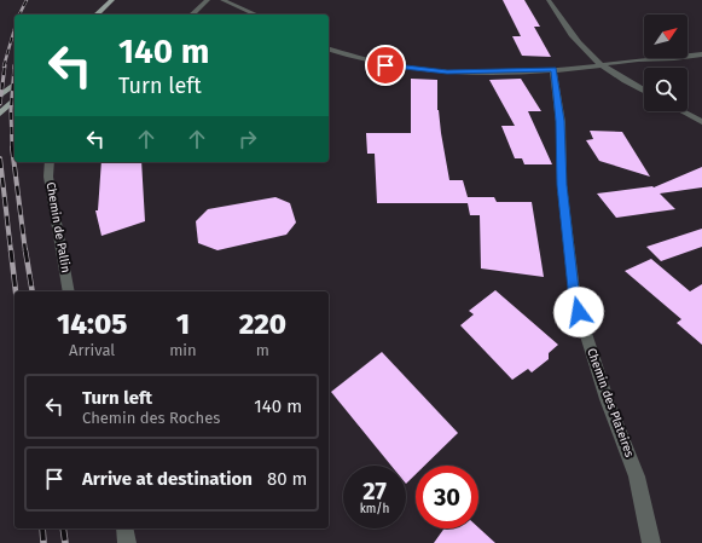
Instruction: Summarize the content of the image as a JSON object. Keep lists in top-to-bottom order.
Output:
{
  "streets": {
    "street": ["Chemin de Pallin", "Chemin des Plateires"]
  },
  "north": "top right",
  "page": {
    "turn": ["140 m", "Turn left"],
    "eta": [
      "14:05",
      "Arrival",
      "1",
      "min",
      "220",
      "m"
    ],
    "list": [
      {
        "name": "Turn left",
        "note": "Chemin des Roches",
        "value": "140 m"
      },
      {
        "name": "Arrive at destination",
        "value": "80 m"
      }
    ],
    "speed": "27 km/h",
    "limit": "30"
  }
}
